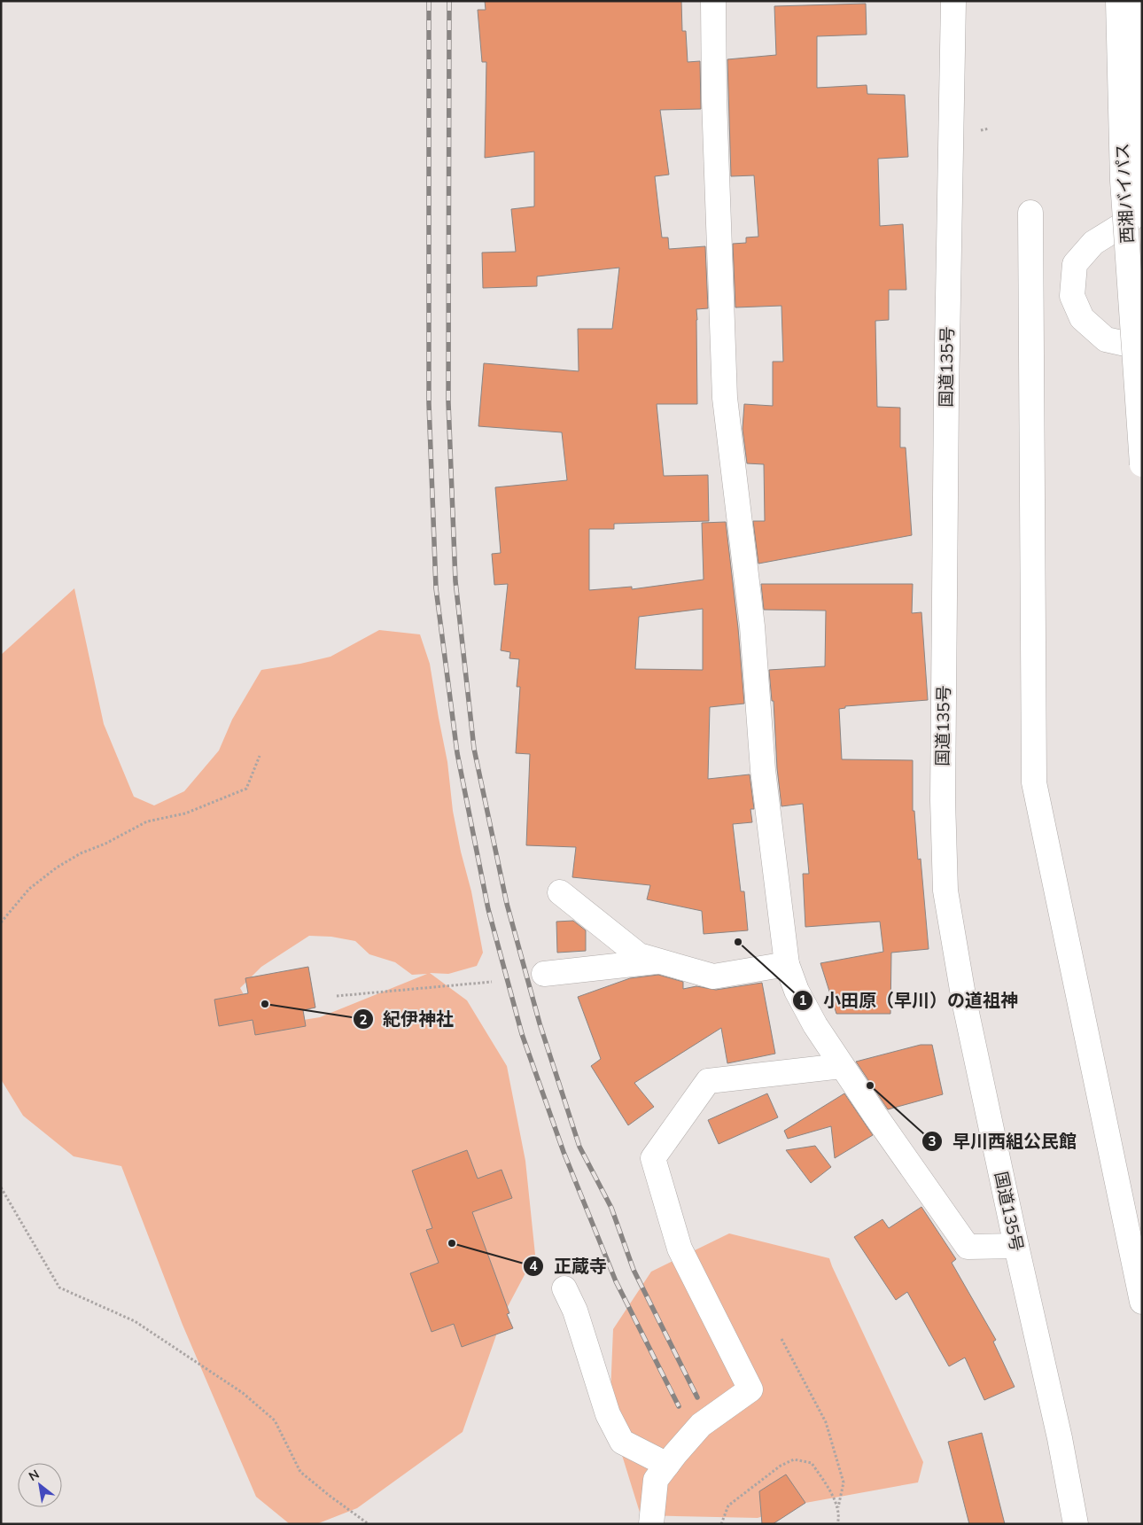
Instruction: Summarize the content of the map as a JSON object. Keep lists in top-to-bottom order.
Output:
{
  "streets": {
    "main road": ["西湘バイパス", "国道135号"]
  },
  "places": [
    "小田原（早川）の道祖神",
    "紀伊神社",
    "早川西組公民館",
    "正蔵寺"
  ],
  "north": "top left"
}
